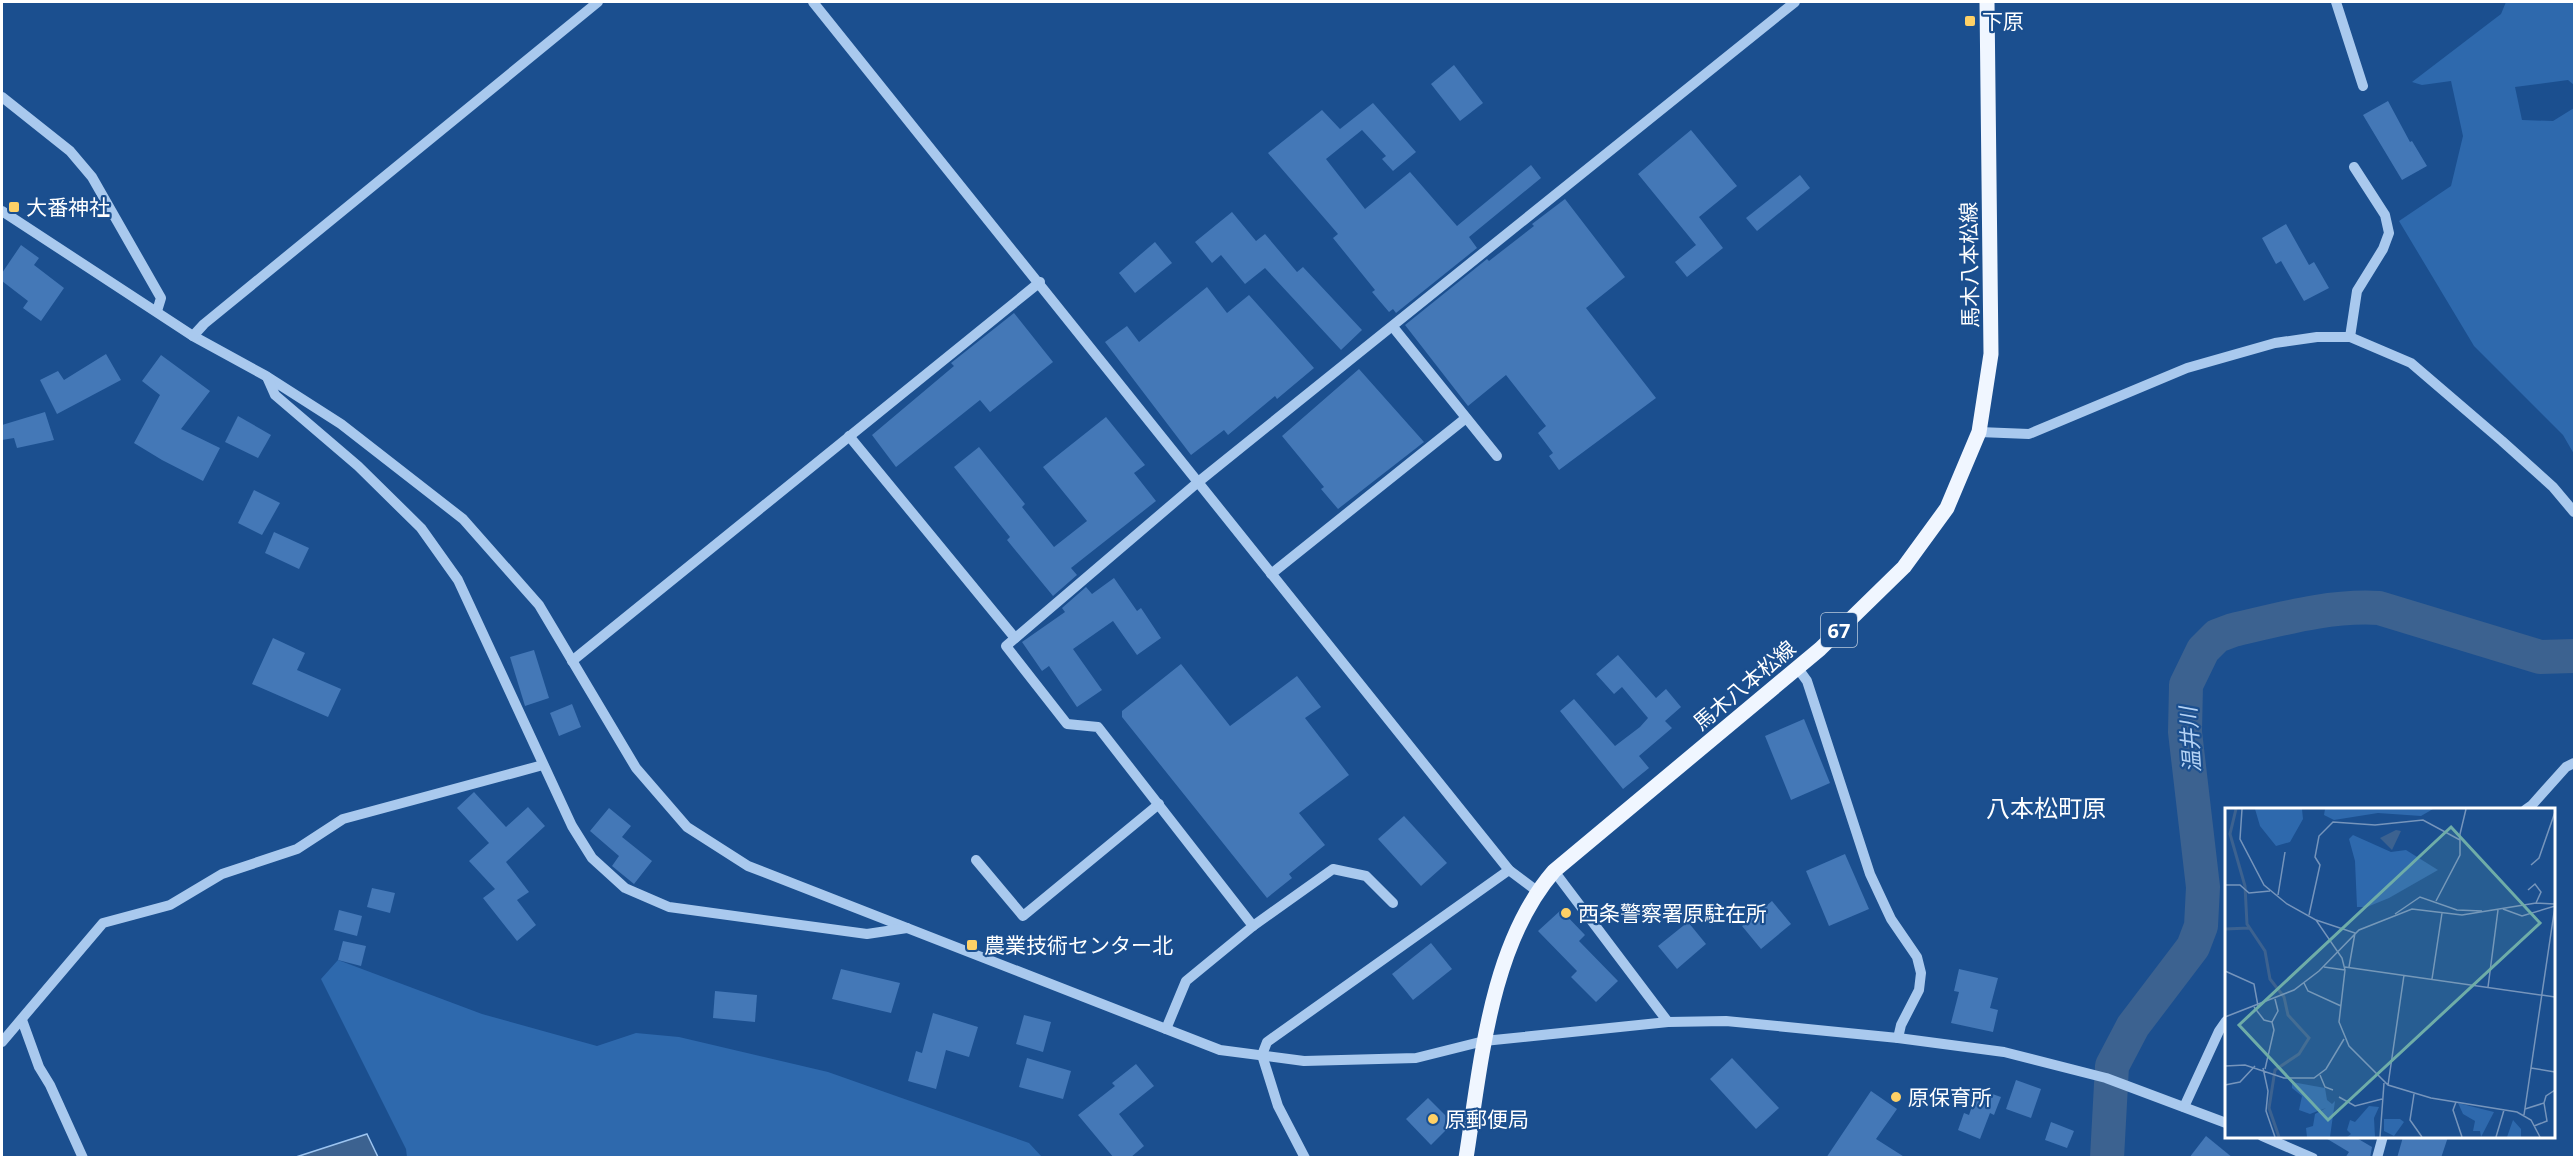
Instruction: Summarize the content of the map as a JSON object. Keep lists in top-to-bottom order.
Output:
{
  "streets": {
    "main road": ["馬木八本松線", "67"]
  },
  "districts": ["八本松町原"],
  "water": ["温井川"],
  "places": {
    "transit": ["下原", "大番神社", "農業技術センター北"],
    "other": ["西条警察署原駐在所", "原保育所", "原郵便局"]
  }
}
